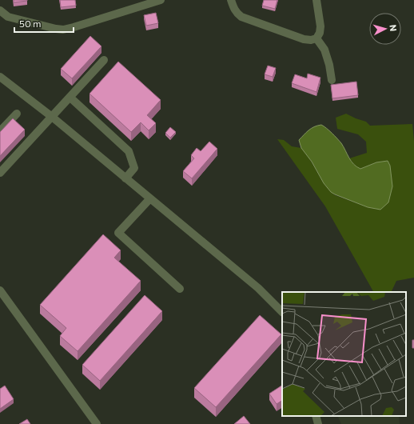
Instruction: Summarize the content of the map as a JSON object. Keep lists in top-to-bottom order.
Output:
{
  "scale_bar": "50 m",
  "north": "right"
}
